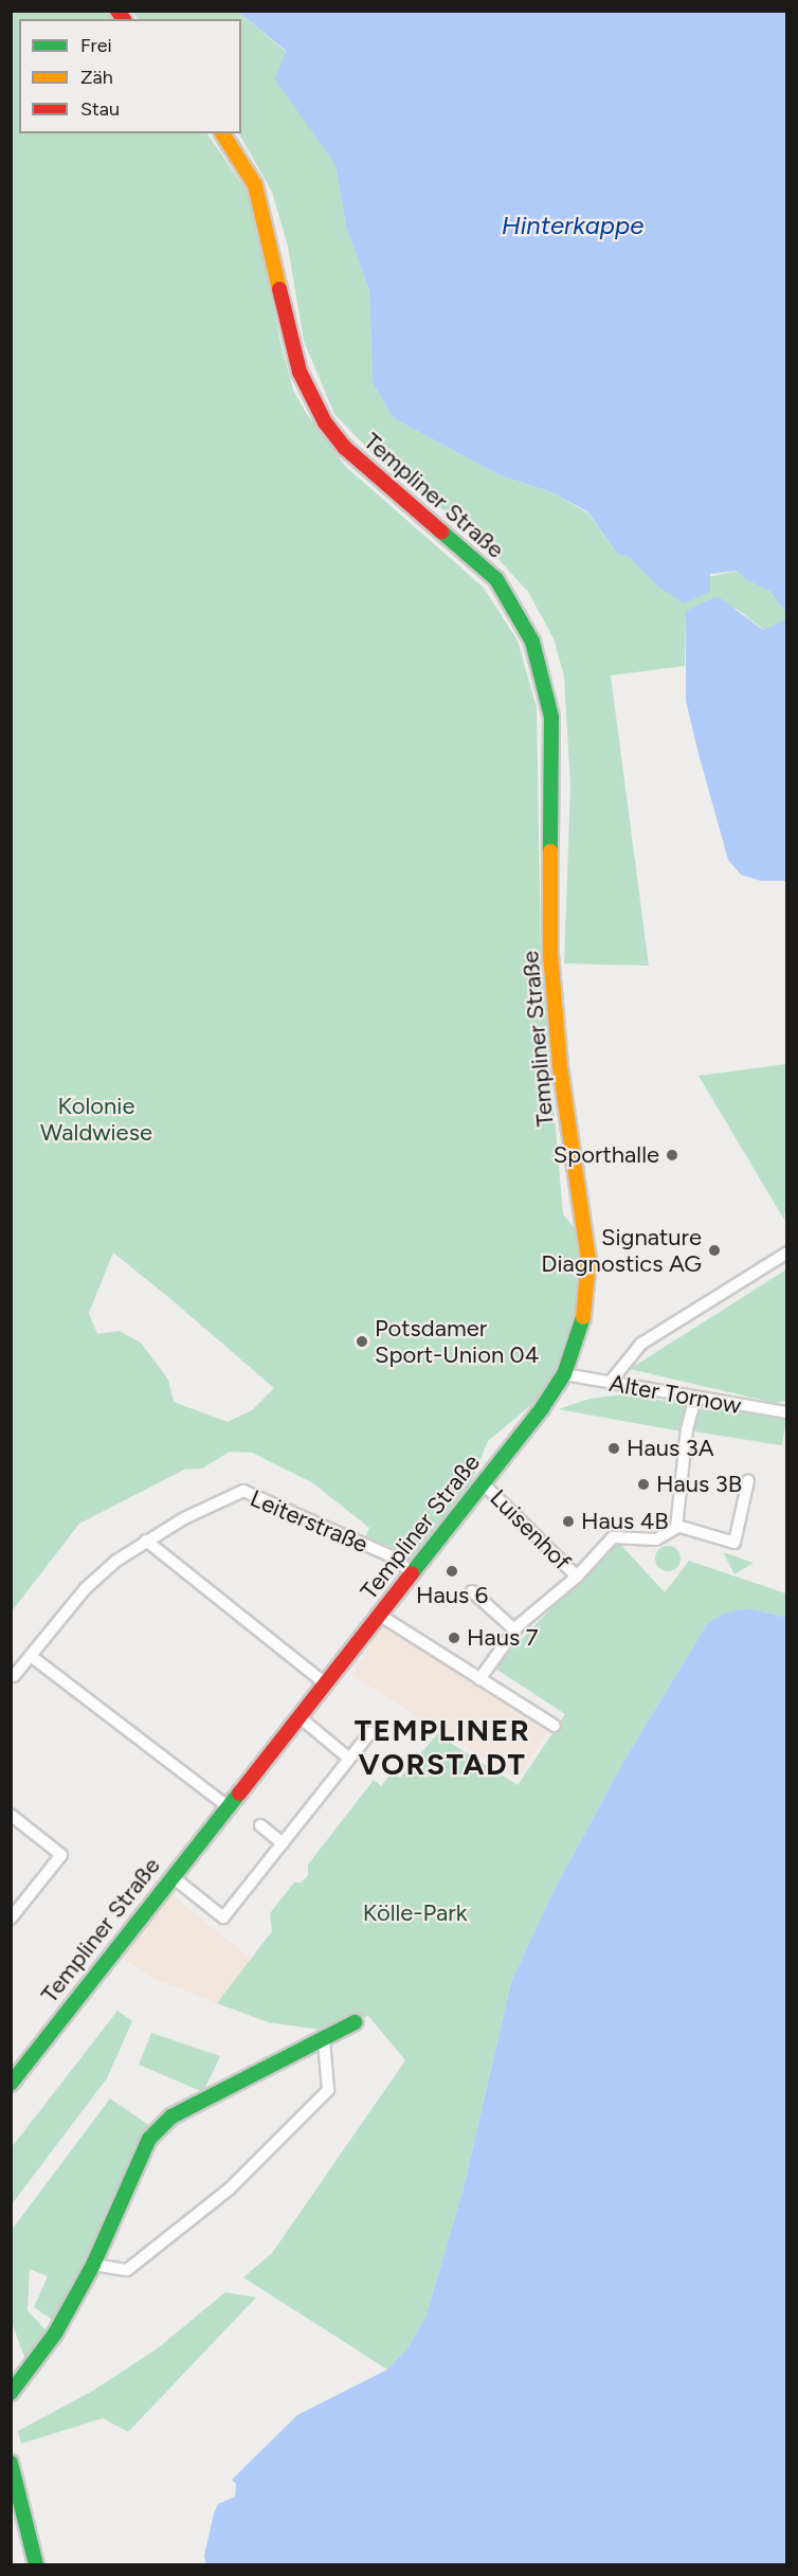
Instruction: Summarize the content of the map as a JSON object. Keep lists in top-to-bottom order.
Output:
{
  "streets": {
    "street": [
      "Templiner Straße",
      "Alter Tornow",
      "Leiterstraße",
      "Luisenhof"
    ]
  },
  "crossings": [
    ["Templiner Straße", "Alter Tornow"],
    ["Templiner Straße", "Leiterstraße"],
    ["Templiner Straße", "Luisenhof"]
  ],
  "districts": ["TEMPLINER VORSTADT"],
  "water": ["Hinterkappe"],
  "parks": ["Kolonie Waldwiese", "Kölle-Park"],
  "places": [
    "Sporthalle",
    "Signature Diagnostics AG",
    "Potsdamer Sport-Union 04",
    "Haus 3A",
    "Haus 3B",
    "Haus 4B",
    "Haus 6",
    "Haus 7"
  ],
  "legend": ["Frei", "Zäh", "Stau"]
}
